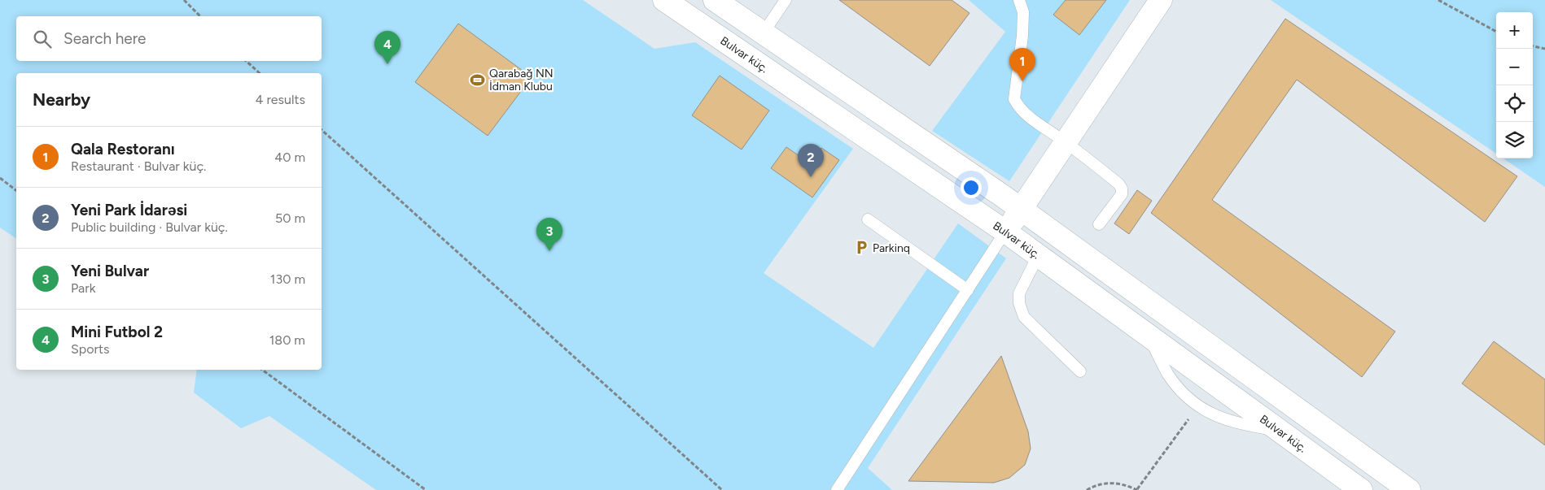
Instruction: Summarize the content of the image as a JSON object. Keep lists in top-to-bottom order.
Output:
{
  "streets": {
    "street": ["Bulvar küç."]
  },
  "places": {
    "sports": ["Qarabağ NN İdman Klubu"],
    "parking": ["Parkinq"]
  },
  "page": {
    "map_buttons": ["+", "−"],
    "search": "Search here",
    "pins": [
      "4",
      "1",
      "2",
      "3"
    ],
    "heading": ["Nearby", "4 results"],
    "list": [
      {
        "mark": "1",
        "name": "Qala Restoranı",
        "note": "Restaurant · Bulvar küç.",
        "value": "40 m"
      },
      {
        "mark": "2",
        "name": "Yeni Park İdarəsi",
        "note": "Public building · Bulvar küç.",
        "value": "50 m"
      },
      {
        "mark": "3",
        "name": "Yeni Bulvar",
        "note": "Park",
        "value": "130 m"
      },
      {
        "mark": "4",
        "name": "Mini Futbol 2",
        "note": "Sports",
        "value": "180 m"
      }
    ]
  }
}
